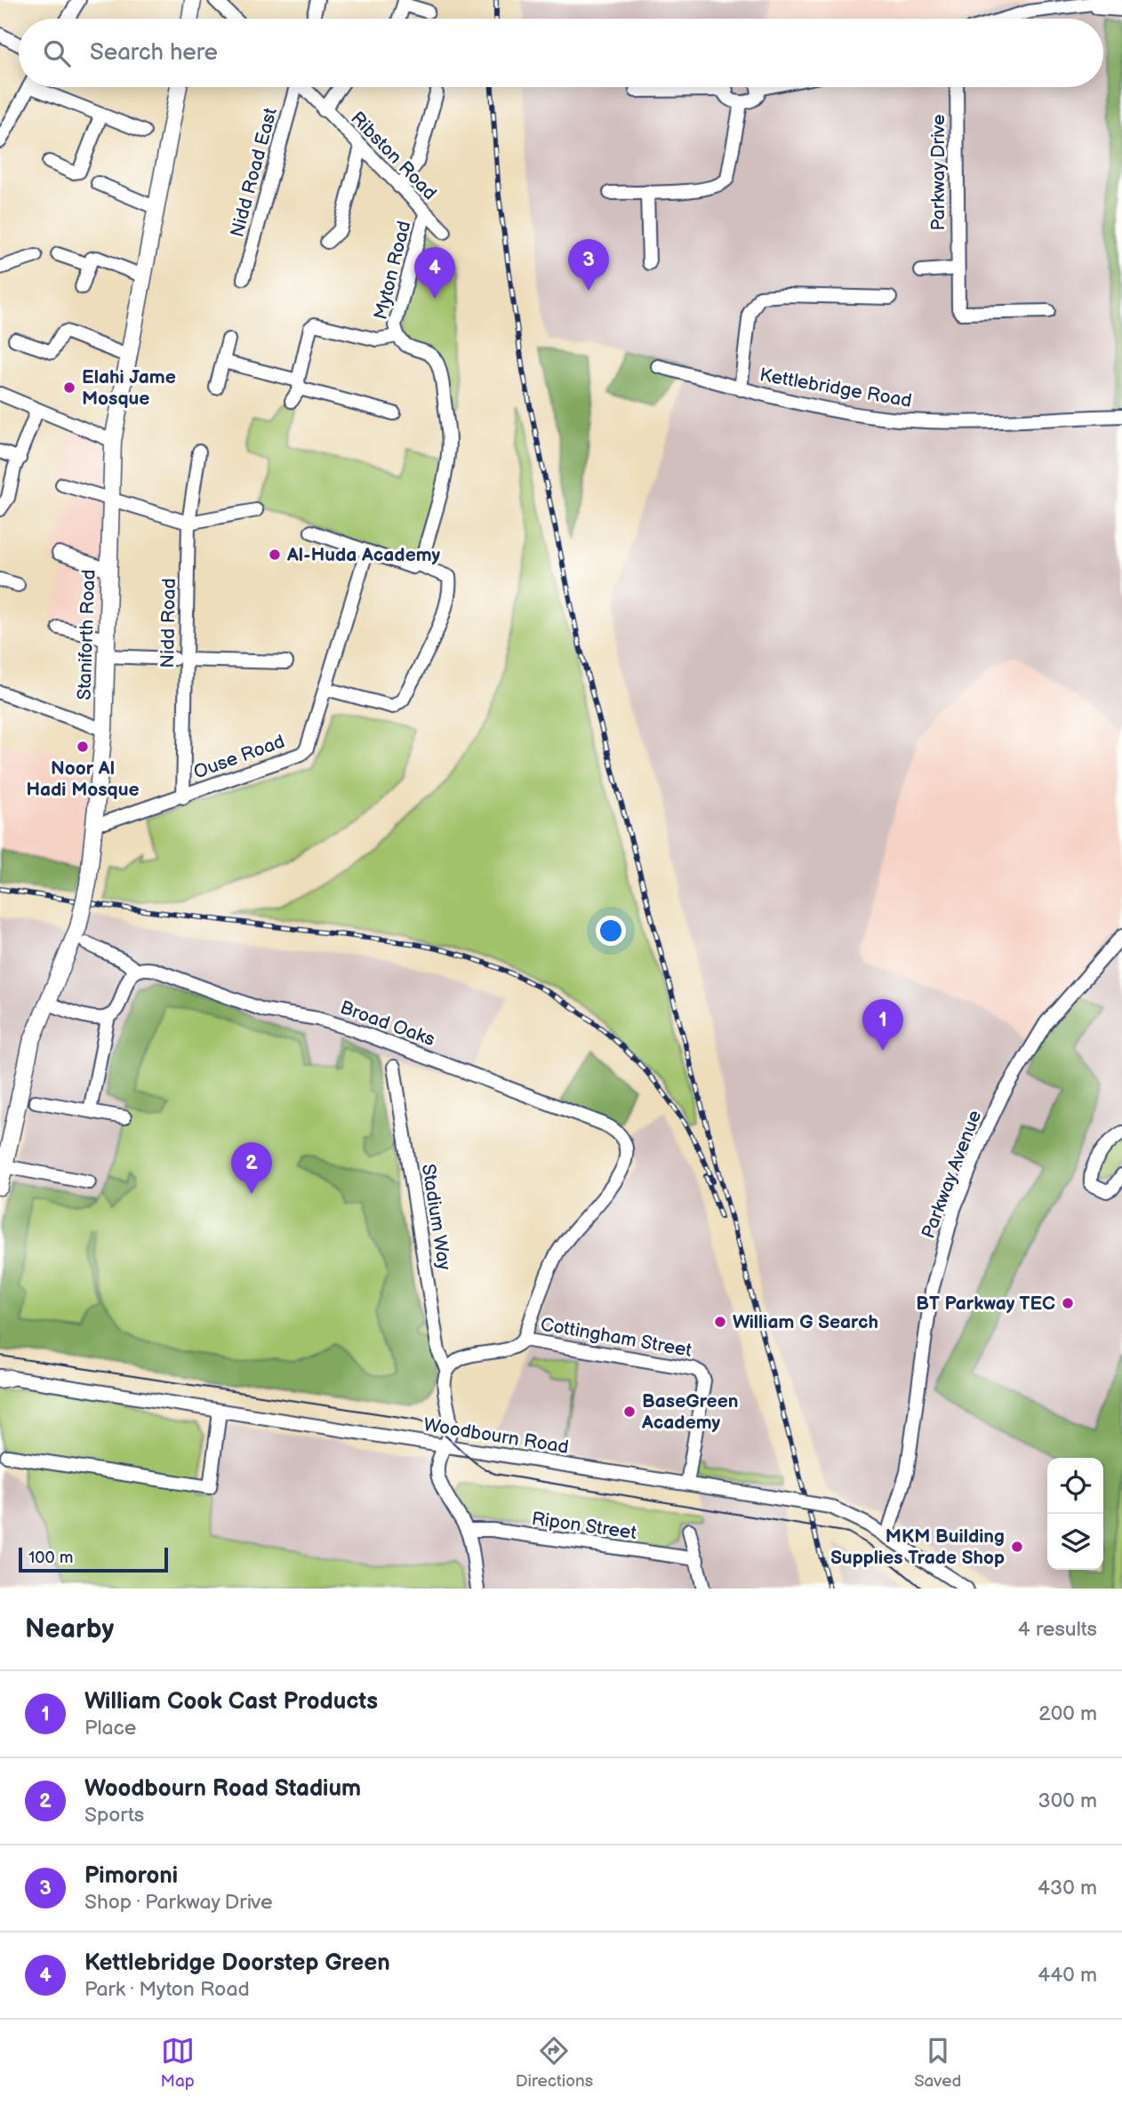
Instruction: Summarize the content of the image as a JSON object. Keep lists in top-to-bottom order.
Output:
{
  "streets": {
    "main road": ["Staniforth Road"],
    "street": [
      "Ribston Road",
      "Nidd Road East",
      "Parkway Drive",
      "Myton Road",
      "Kettlebridge Road",
      "Nidd Road",
      "Ouse Road",
      "Broad Oaks",
      "Parkway Avenue",
      "Stadium Way",
      "Cottingham Street",
      "Woodbourn Road",
      "Ripon Street"
    ]
  },
  "crossings": [
    ["Ribston Road", "Myton Road"],
    ["Nidd Road", "Ouse Road"],
    ["Staniforth Road", "Ouse Road"],
    ["Broad Oaks", "Cottingham Street"],
    ["Parkway Avenue", "Woodbourn Road"],
    ["Cottingham Street", "Woodbourn Road"]
  ],
  "places": [
    "Elahi Jame Mosque",
    "Al-Huda Academy",
    "Noor Al Hadi Mosque",
    "BT Parkway TEC",
    "William G Search",
    "BaseGreen Academy",
    "MKM Building Supplies Trade Shop"
  ],
  "scale_bar": "100 m",
  "page": {
    "search": "Search here",
    "pins": [
      "3",
      "4",
      "1",
      "2"
    ],
    "scale": "100 m",
    "heading": ["Nearby", "4 results"],
    "list": [
      {
        "mark": "1",
        "name": "William Cook Cast Products",
        "note": "Place",
        "value": "200 m"
      },
      {
        "mark": "2",
        "name": "Woodbourn Road Stadium",
        "note": "Sports",
        "value": "300 m"
      },
      {
        "mark": "3",
        "name": "Pimoroni",
        "note": "Shop · Parkway Drive",
        "value": "430 m"
      },
      {
        "mark": "4",
        "name": "Kettlebridge Doorstep Green",
        "note": "Park · Myton Road",
        "value": "440 m"
      }
    ],
    "nav": ["Map", "Directions", "Saved"]
  }
}
